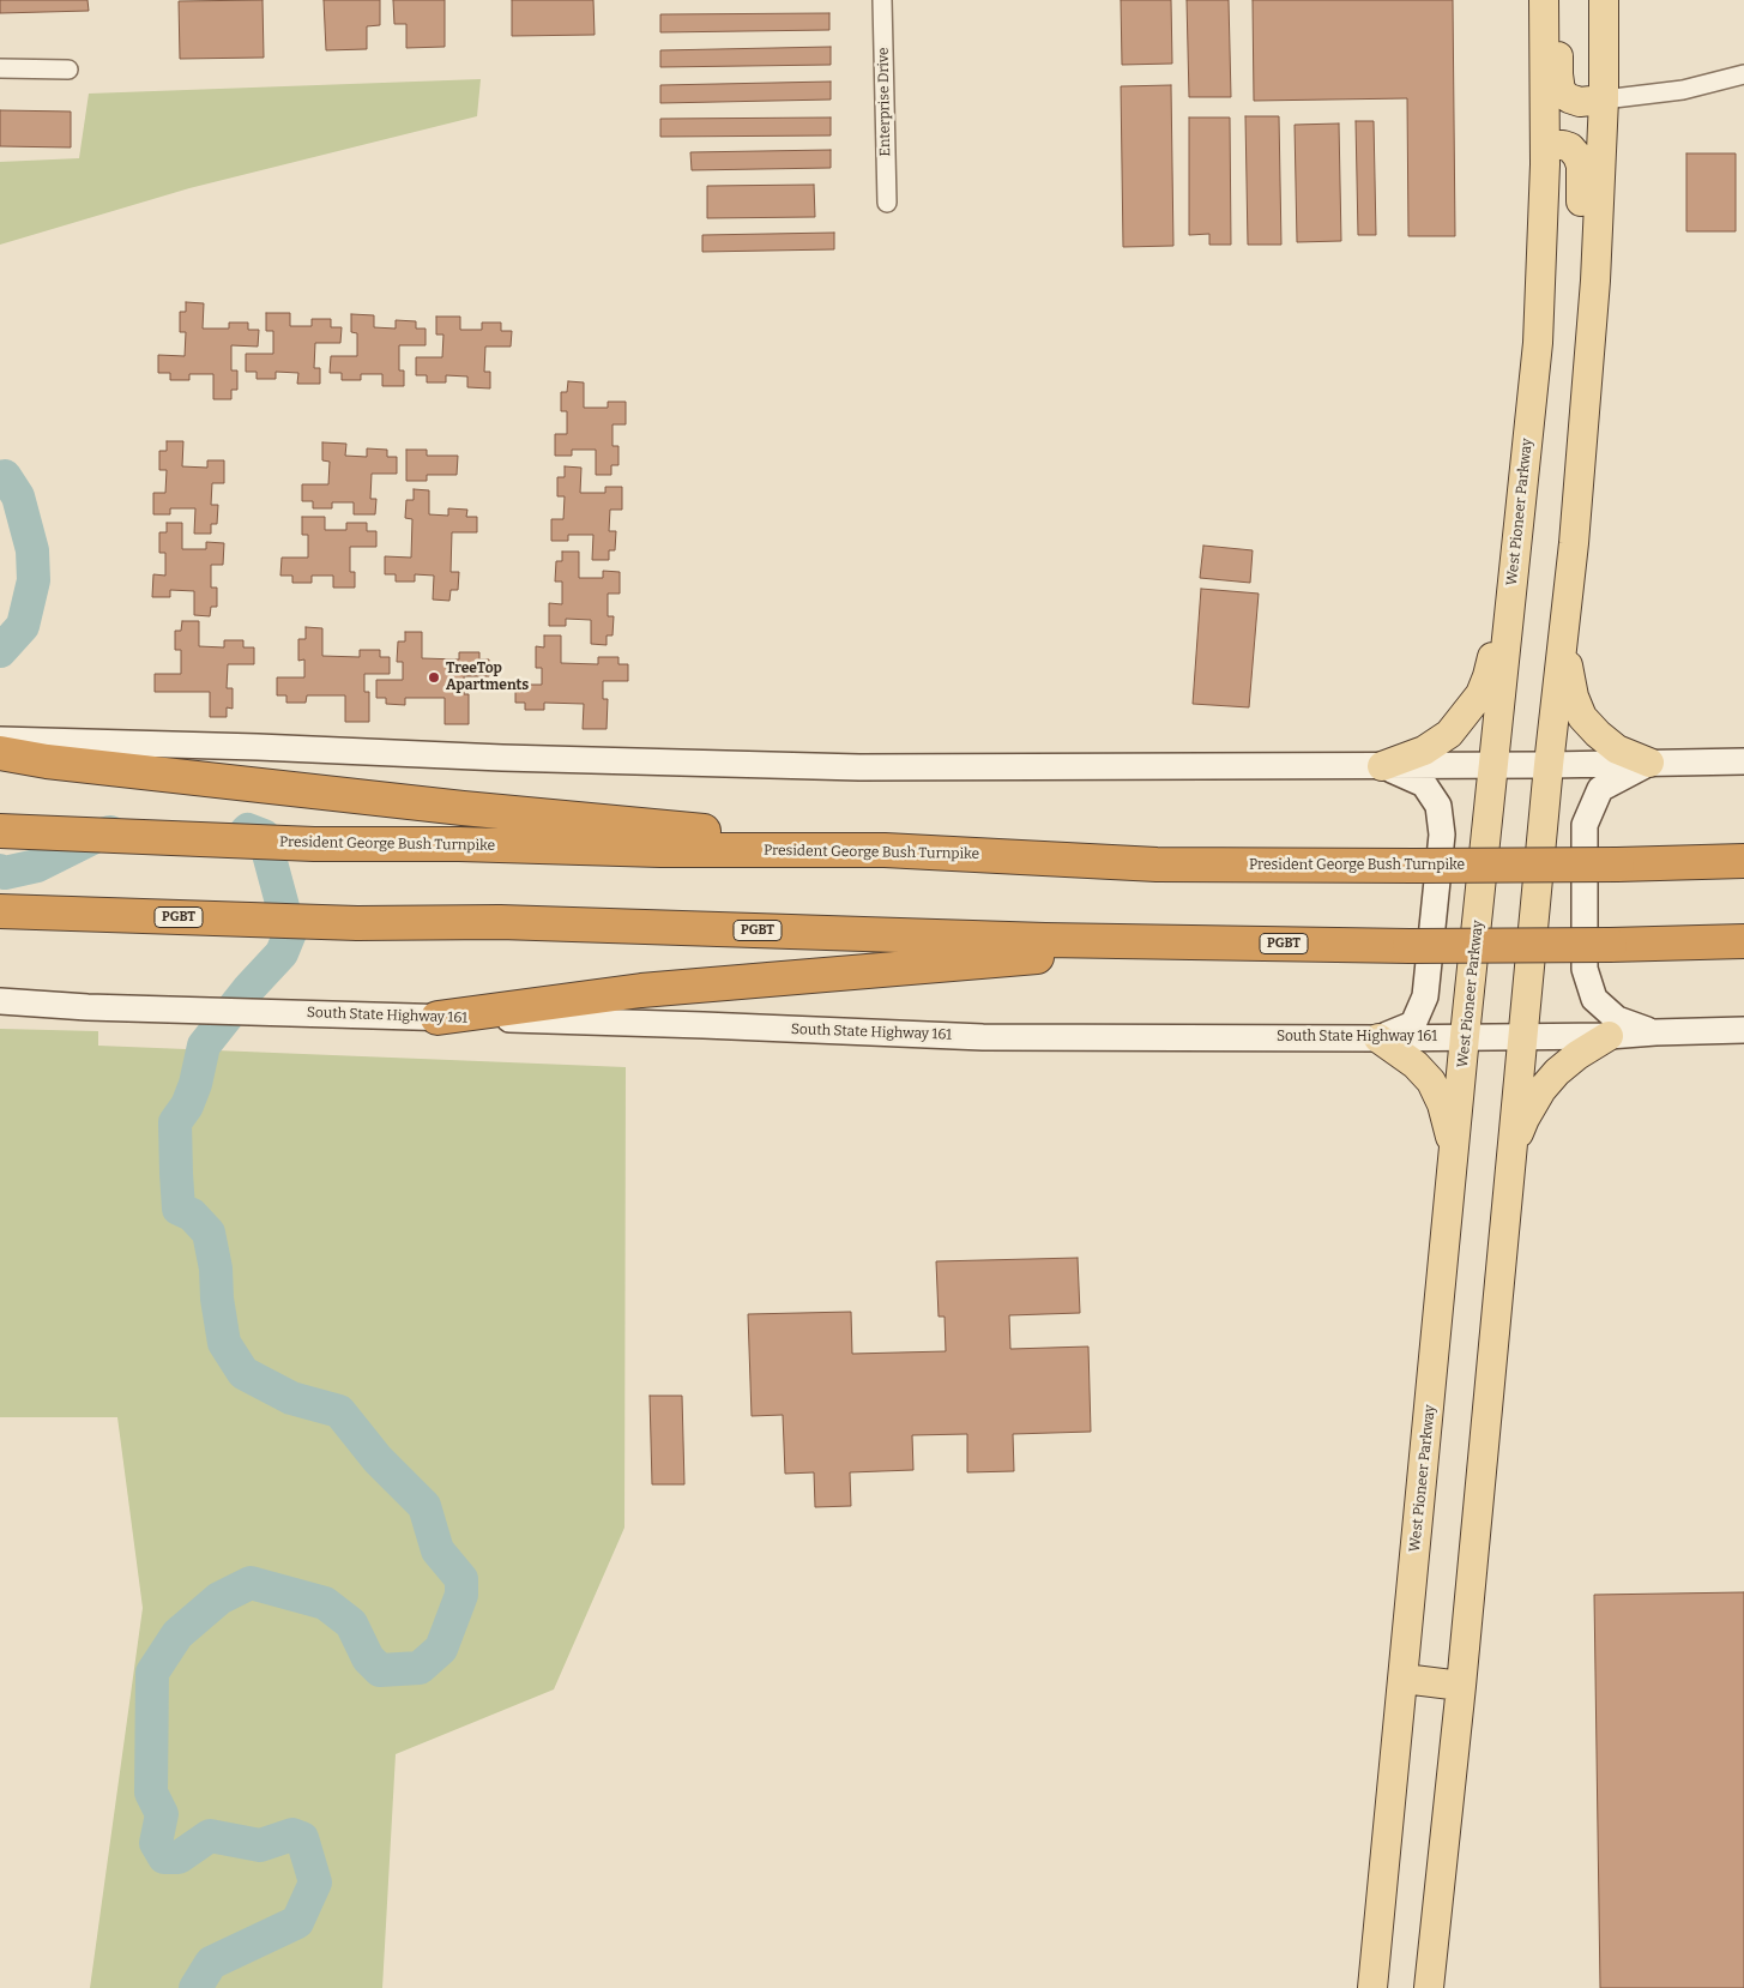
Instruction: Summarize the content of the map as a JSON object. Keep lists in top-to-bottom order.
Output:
{
  "streets": {
    "highway": ["President George Bush Turnpike", "PGBT"],
    "main road": ["West Pioneer Parkway", "South State Highway 161"],
    "street": ["Enterprise Drive"]
  },
  "crossings": [
    ["West Pioneer Parkway", "South State Highway 161"]
  ],
  "places": ["TreeTop Apartments"]
}
